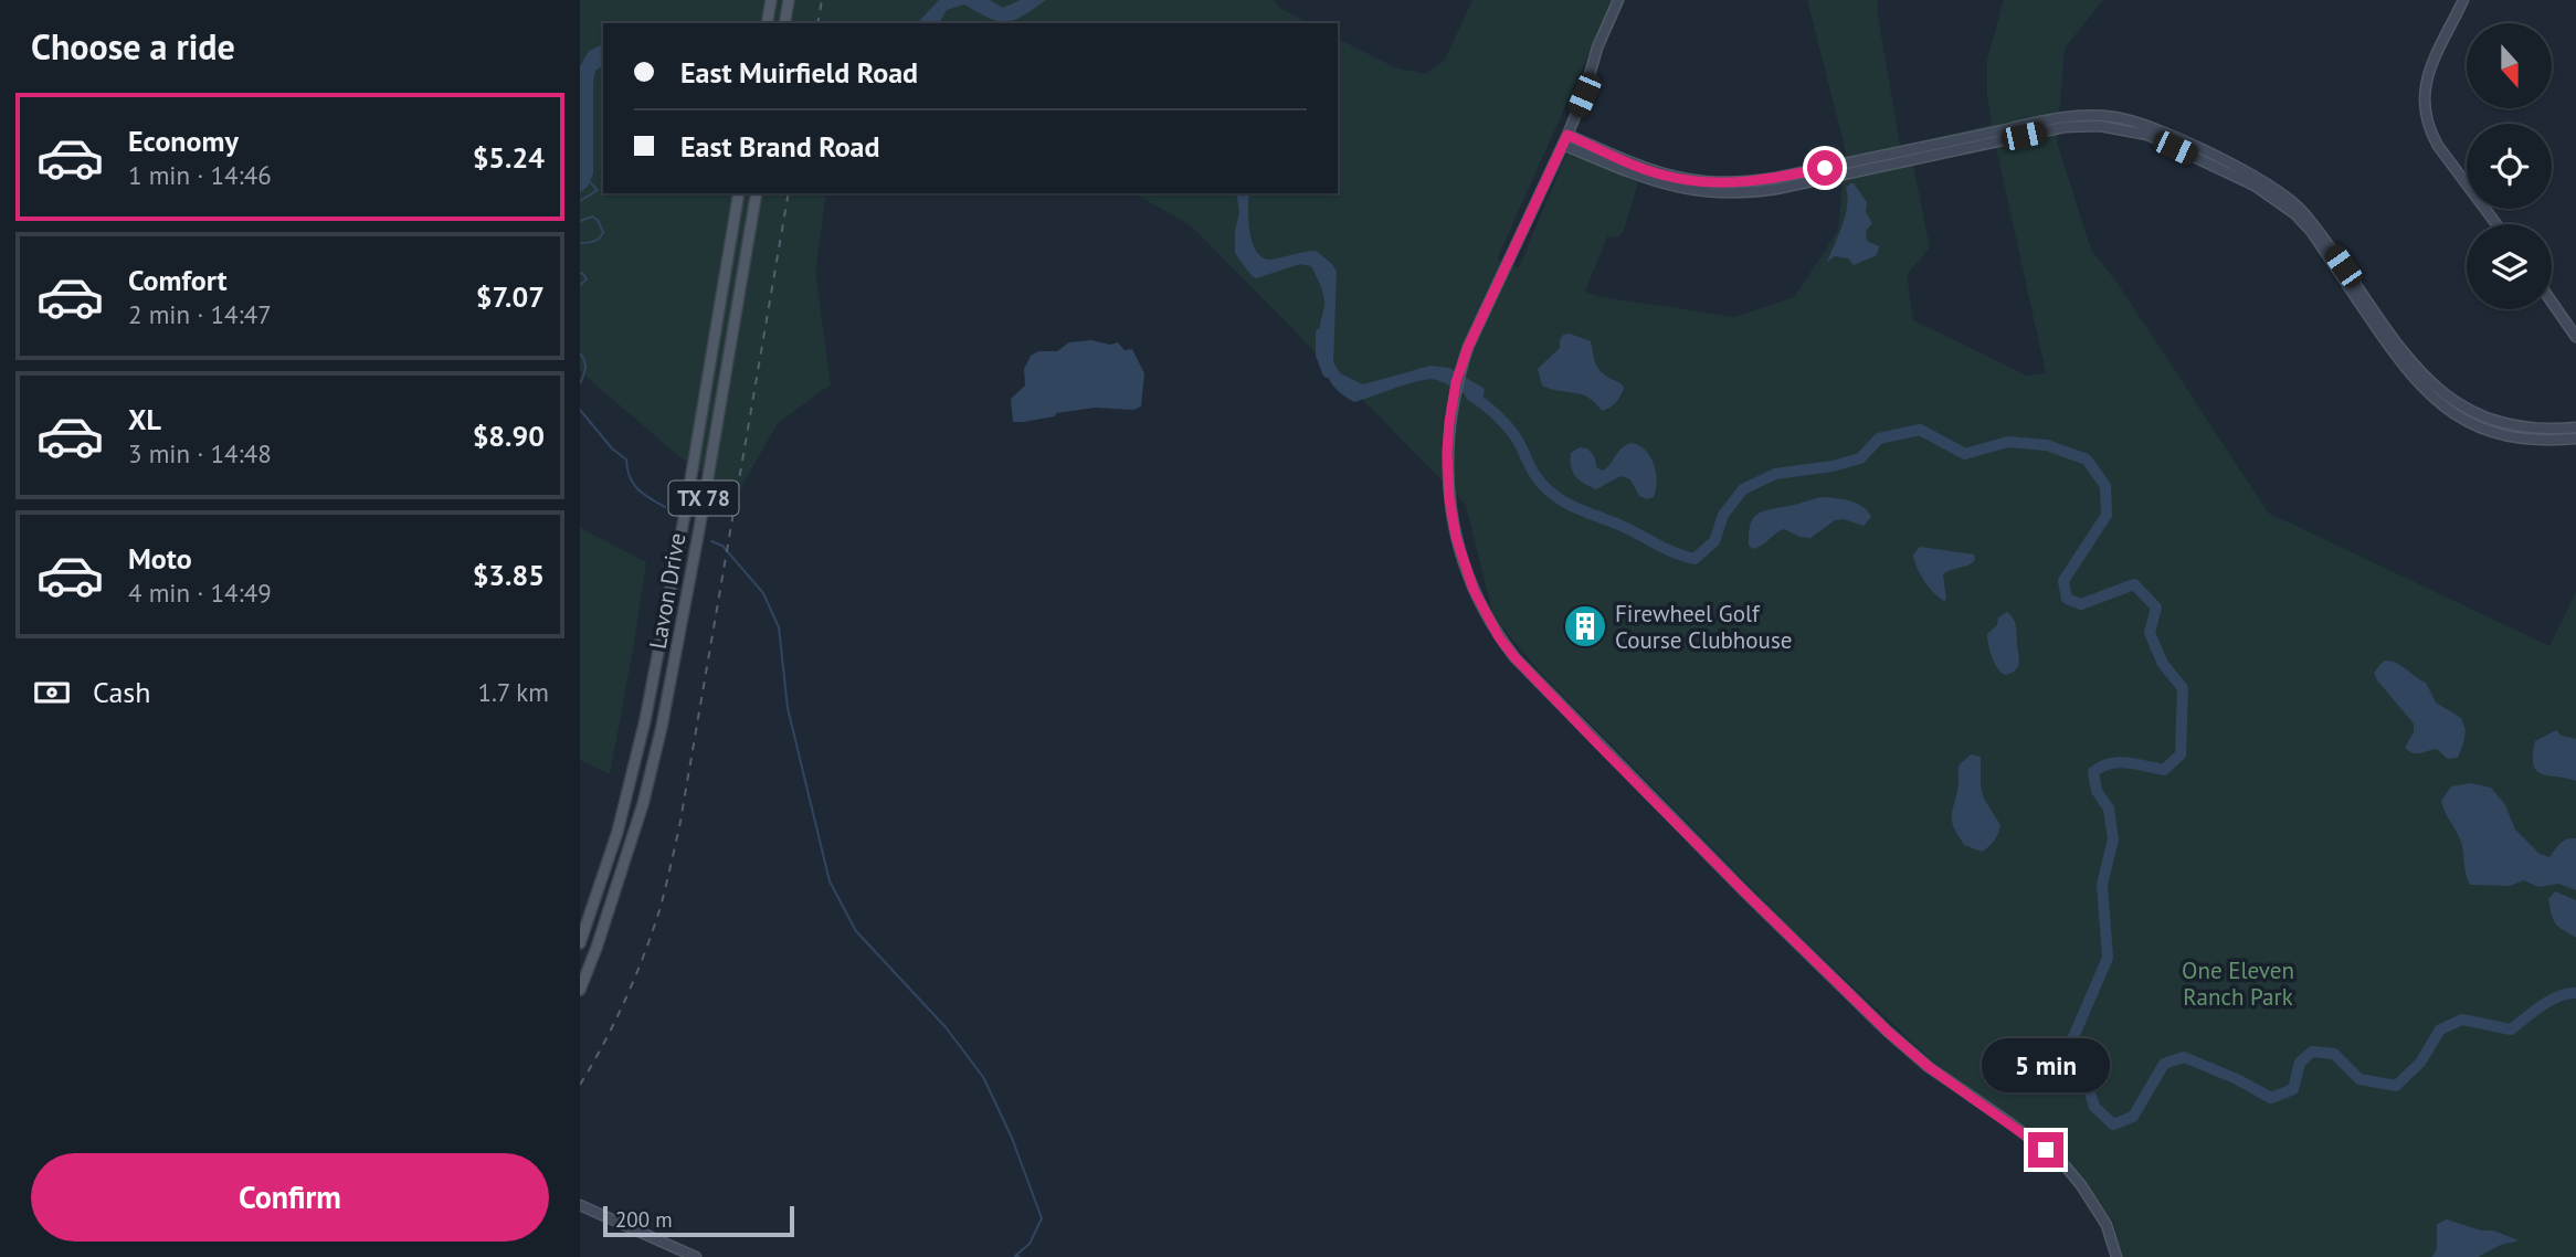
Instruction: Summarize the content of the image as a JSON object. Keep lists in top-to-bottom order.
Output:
{
  "streets": {
    "main road": ["TX 78", "Lavon Drive"]
  },
  "parks": ["One Eleven Ranch Park"],
  "places": {
    "building": ["Firewheel Golf Course Clubhouse"]
  },
  "scale_bar": "200 m",
  "north": "bottom",
  "page": {
    "heading": "Choose a ride",
    "banner": ["East Muirfield Road", "East Brand Road"],
    "list": [
      {
        "name": "Economy",
        "note": "1 min · 14:46",
        "value": "$5.24"
      },
      {
        "name": "Comfort",
        "note": "2 min · 14:47",
        "value": "$7.07"
      },
      {
        "name": "XL",
        "note": "3 min · 14:48",
        "value": "$8.90"
      },
      {
        "name": "Moto",
        "note": "4 min · 14:49",
        "value": "$3.85"
      }
    ],
    "pay": ["Cash", "1.7 km"],
    "bubble": "5 min",
    "buttons": "Confirm",
    "scale": "200 m"
  }
}
